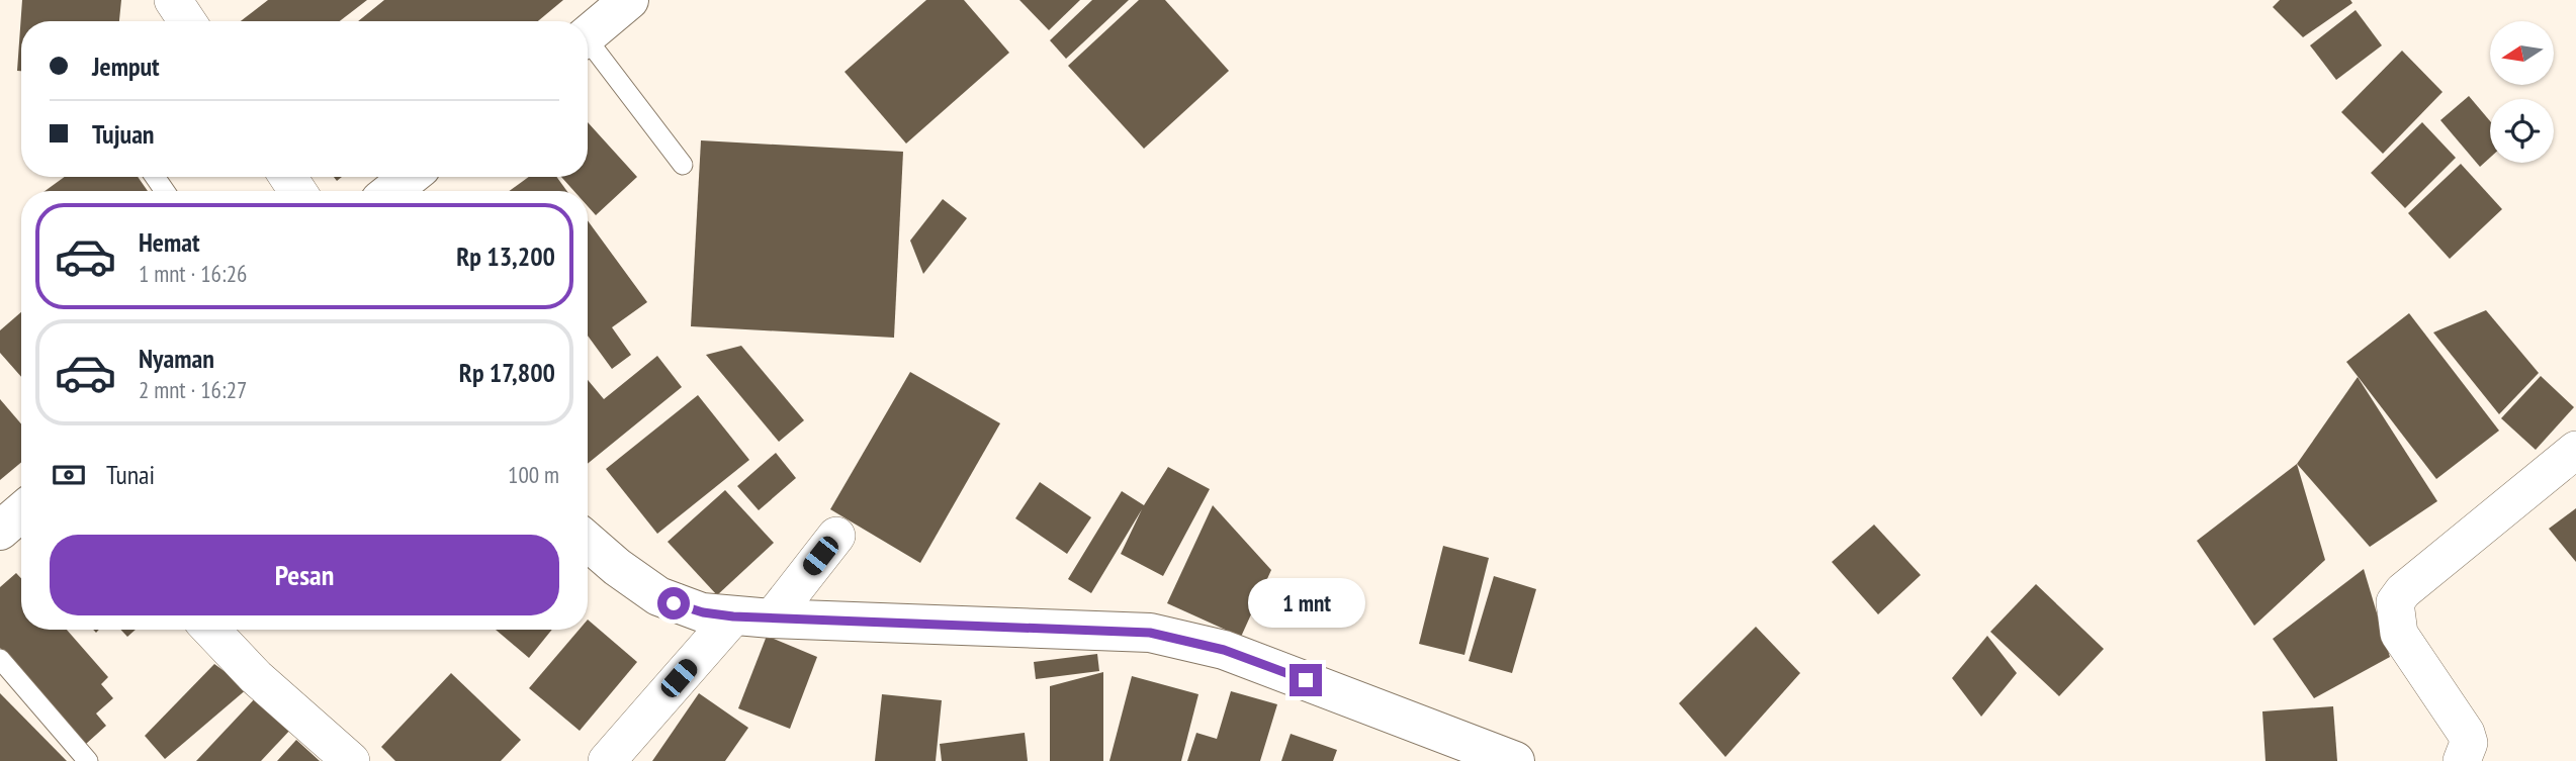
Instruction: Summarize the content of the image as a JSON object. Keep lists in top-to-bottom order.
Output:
{
  "north": "left",
  "page": {
    "banner": ["Jemput", "Tujuan"],
    "list": [
      {
        "name": "Hemat",
        "note": "1 mnt · 16:26",
        "value": "Rp 13,200"
      },
      {
        "name": "Nyaman",
        "note": "2 mnt · 16:27",
        "value": "Rp 17,800"
      }
    ],
    "pay": ["Tunai", "100 m"],
    "buttons": "Pesan",
    "bubble": "1 mnt"
  }
}
